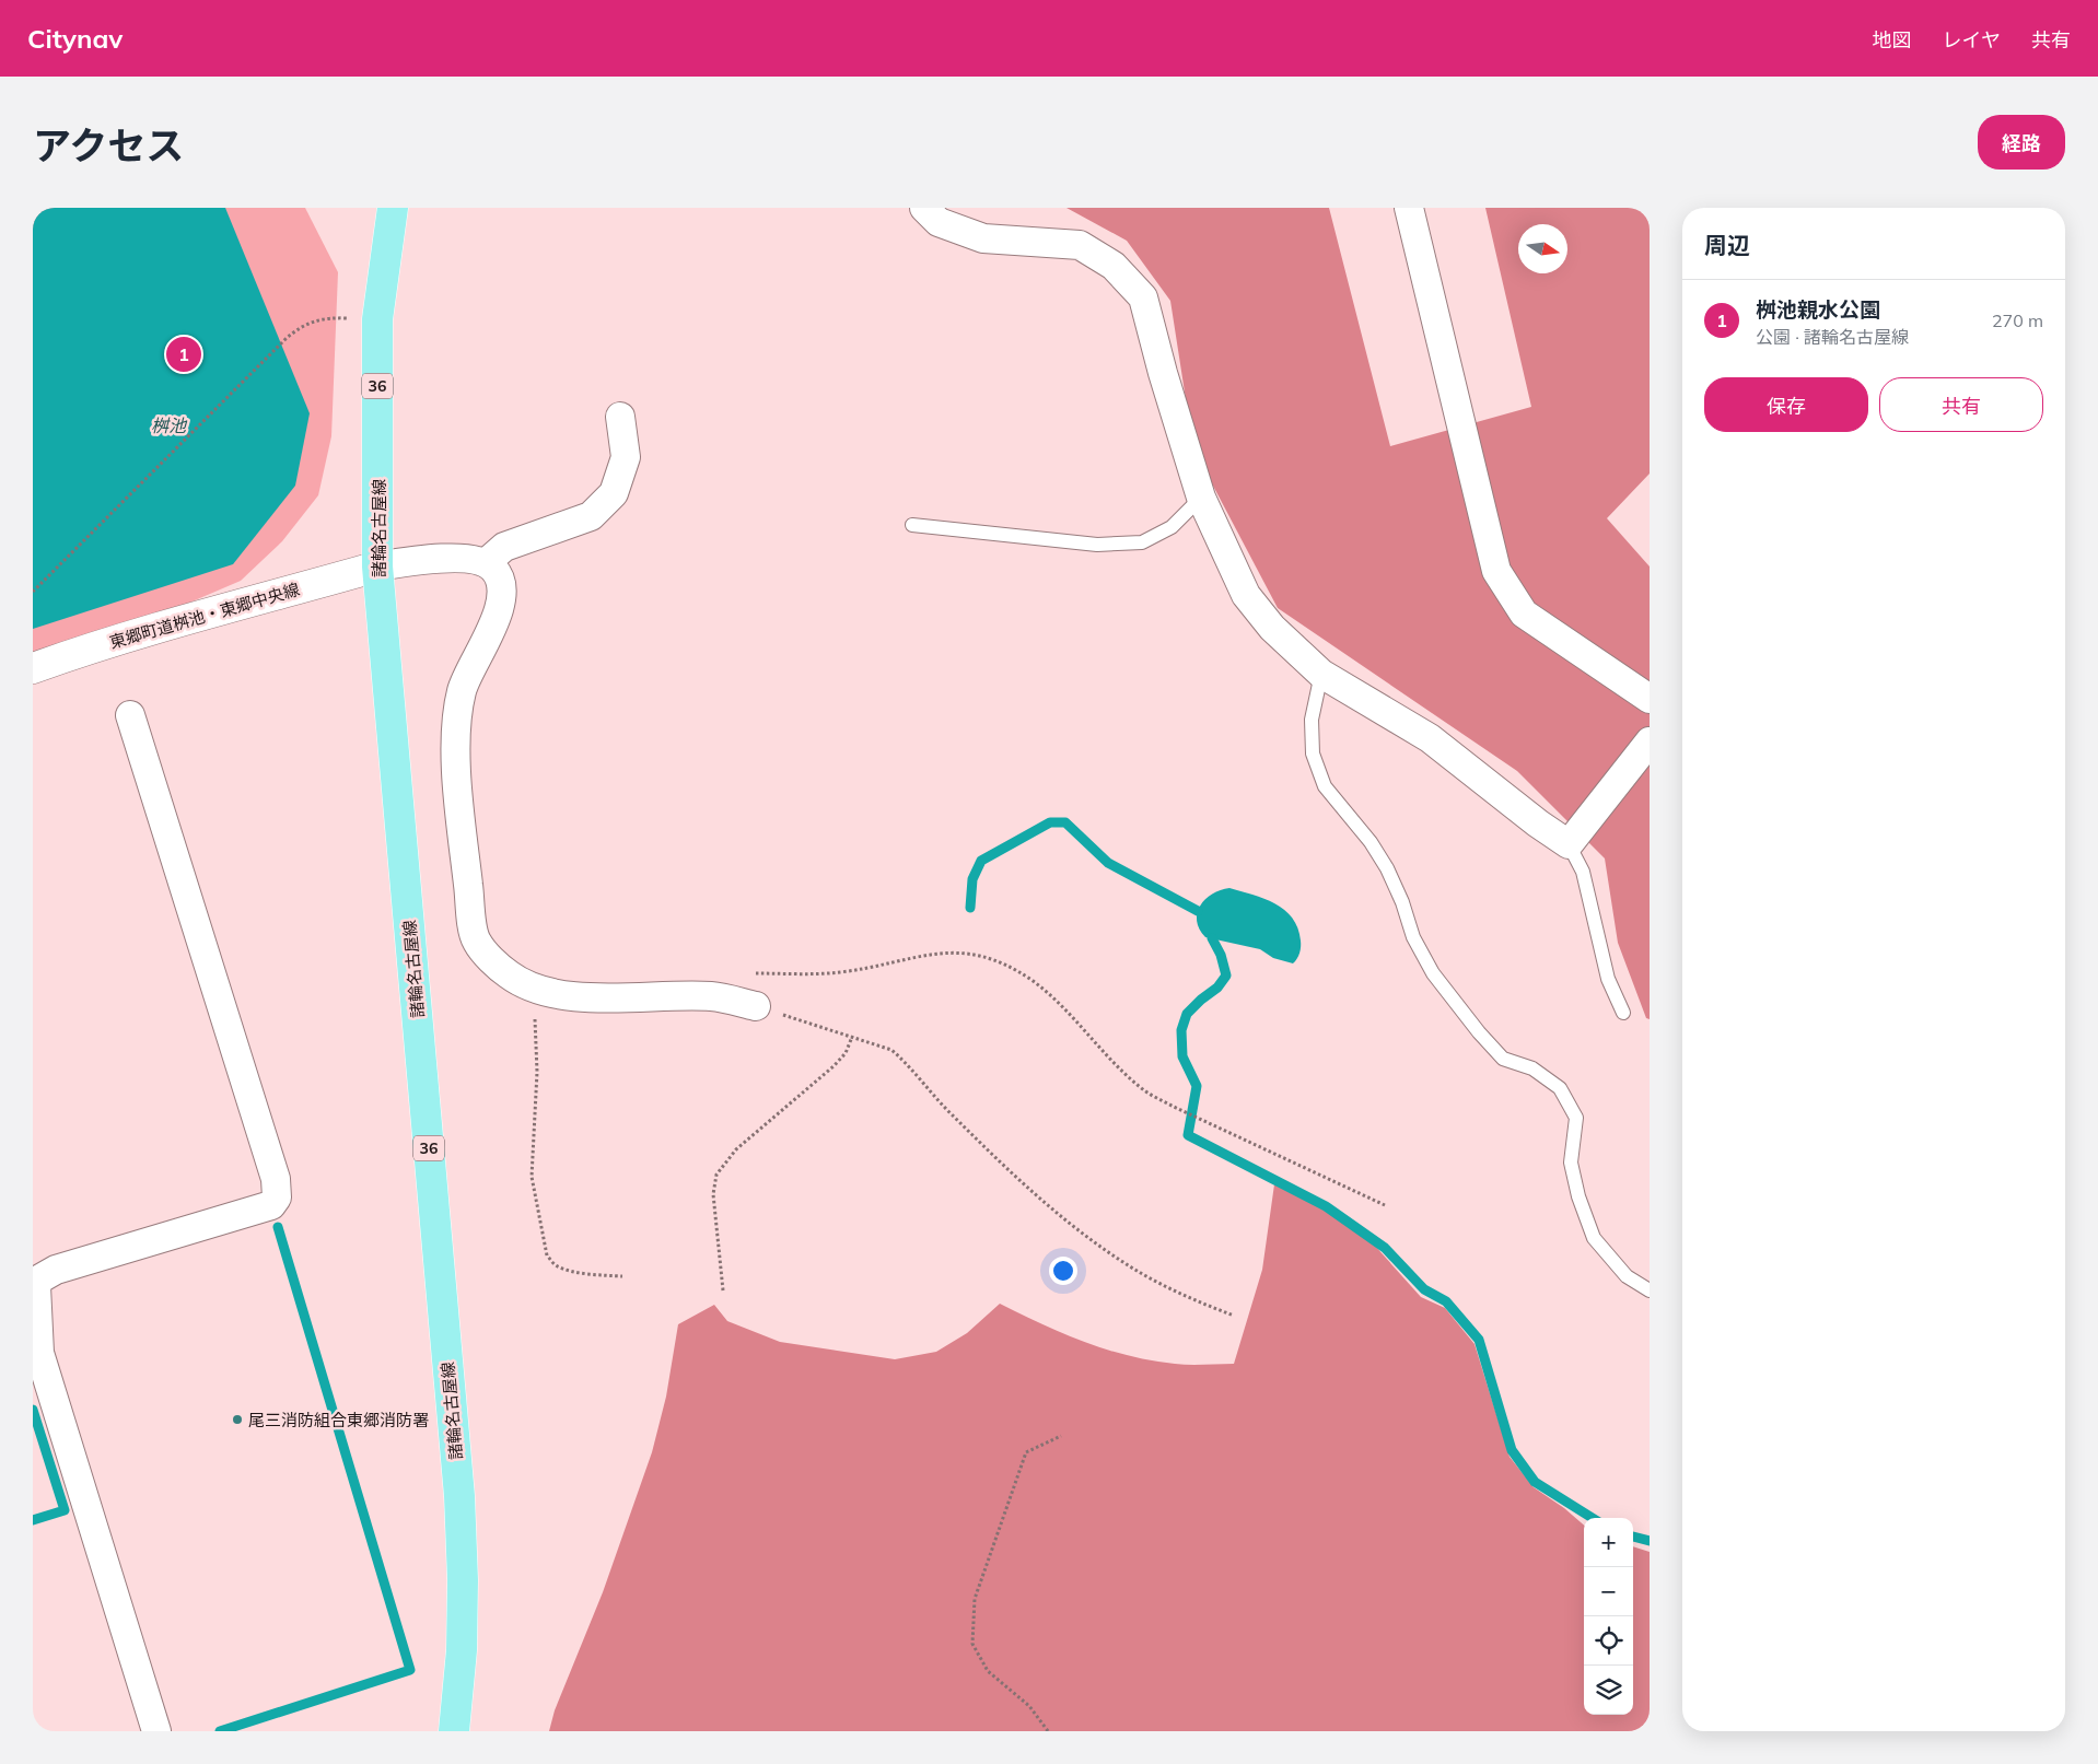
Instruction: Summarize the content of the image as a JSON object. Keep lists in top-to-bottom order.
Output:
{
  "streets": {
    "main road": ["36", "諸輪名古屋線"],
    "street": ["東郷町道桝池・東郷中央線"]
  },
  "crossings": [
    ["諸輪名古屋線", "東郷町道桝池・東郷中央線"]
  ],
  "water": ["桝池"],
  "places": ["尾三消防組合東郷消防署"],
  "north": "right",
  "page": {
    "header": "Citynav",
    "nav": ["地図", "レイヤ", "共有"],
    "title": "アクセス",
    "buttons": [
      "経路",
      ["保存", "共有"]
    ],
    "heading": "周辺",
    "list": [
      {
        "mark": "1",
        "name": "桝池親水公園",
        "note": "公園 · 諸輪名古屋線",
        "value": "270 m"
      }
    ],
    "pins": "1",
    "map_buttons": ["+", "−"]
  }
}
